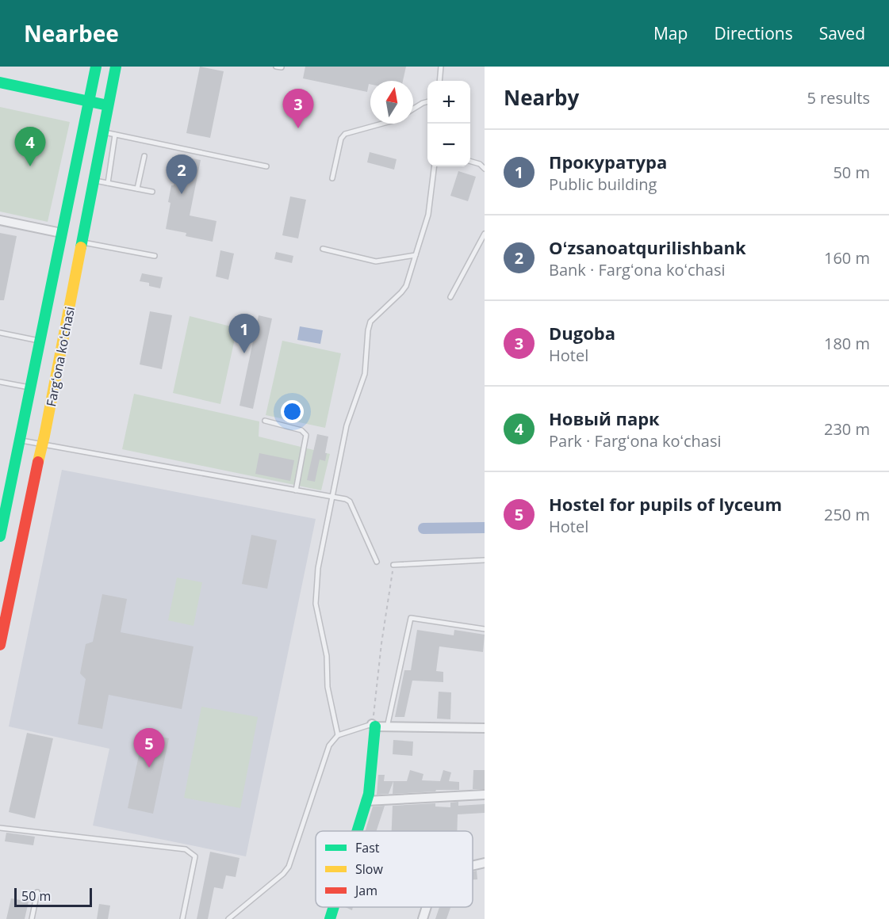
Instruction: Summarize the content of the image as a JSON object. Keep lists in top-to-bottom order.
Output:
{
  "streets": {
    "main road": ["Fargʻona koʻchasi"]
  },
  "legend": ["Fast", "Slow", "Jam"],
  "scale_bar": "50 m",
  "north": "top",
  "page": {
    "header": "Nearbee",
    "nav": ["Map", "Directions", "Saved"],
    "heading": ["Nearby", "5 results"],
    "map_buttons": ["+", "−"],
    "pins": [
      "3",
      "4",
      "2",
      "1",
      "5"
    ],
    "list": [
      {
        "mark": "1",
        "name": "Прокуратура",
        "note": "Public building",
        "value": "50 m"
      },
      {
        "mark": "2",
        "name": "Oʻzsanoatqurilishbank",
        "note": "Bank · Fargʻona koʻchasi",
        "value": "160 m"
      },
      {
        "mark": "3",
        "name": "Dugoba",
        "note": "Hotel",
        "value": "180 m"
      },
      {
        "mark": "4",
        "name": "Новый парк",
        "note": "Park · Fargʻona koʻchasi",
        "value": "230 m"
      },
      {
        "mark": "5",
        "name": "Hostel for pupils of lyceum",
        "note": "Hotel",
        "value": "250 m"
      }
    ],
    "scale": "50 m"
  }
}
